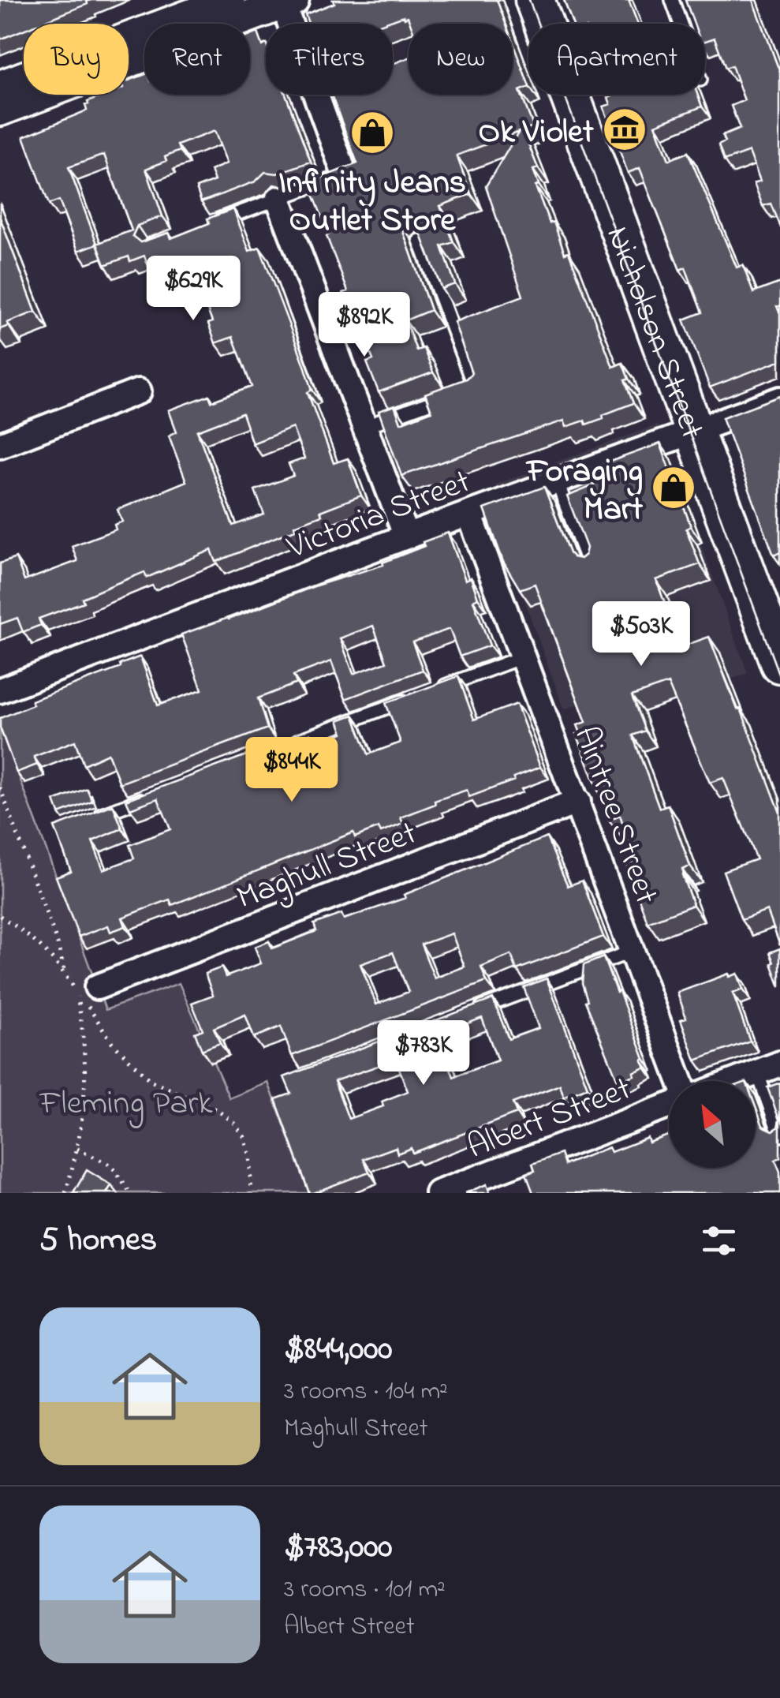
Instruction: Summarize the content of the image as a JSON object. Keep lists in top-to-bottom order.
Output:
{
  "streets": {
    "main road": ["Nicholson Street"],
    "street": [
      "Victoria Street",
      "Aintree Street",
      "Maghull Street",
      "Albert Street"
    ]
  },
  "crossings": [
    ["Nicholson Street", "Victoria Street"],
    ["Victoria Street", "Aintree Street"],
    ["Aintree Street", "Maghull Street"]
  ],
  "parks": ["Fleming Park"],
  "places": {
    "museum": ["Ok Violet"],
    "shop": ["Infinity Jeans Outlet Store", "Foraging Mart"]
  },
  "north": "top left",
  "page": {
    "chip": [
      "Buy",
      "Rent",
      "Filters",
      "New",
      "Apartment"
    ],
    "price": [
      "$629K",
      "$892K",
      "$503K",
      "$844K",
      "$783K"
    ],
    "heading": "5 homes",
    "list": [
      {
        "name": "$844,000",
        "note": "3 rooms · 104 m² · Maghull Street"
      },
      {
        "name": "$783,000",
        "note": "3 rooms · 101 m² · Albert Street"
      }
    ]
  }
}
